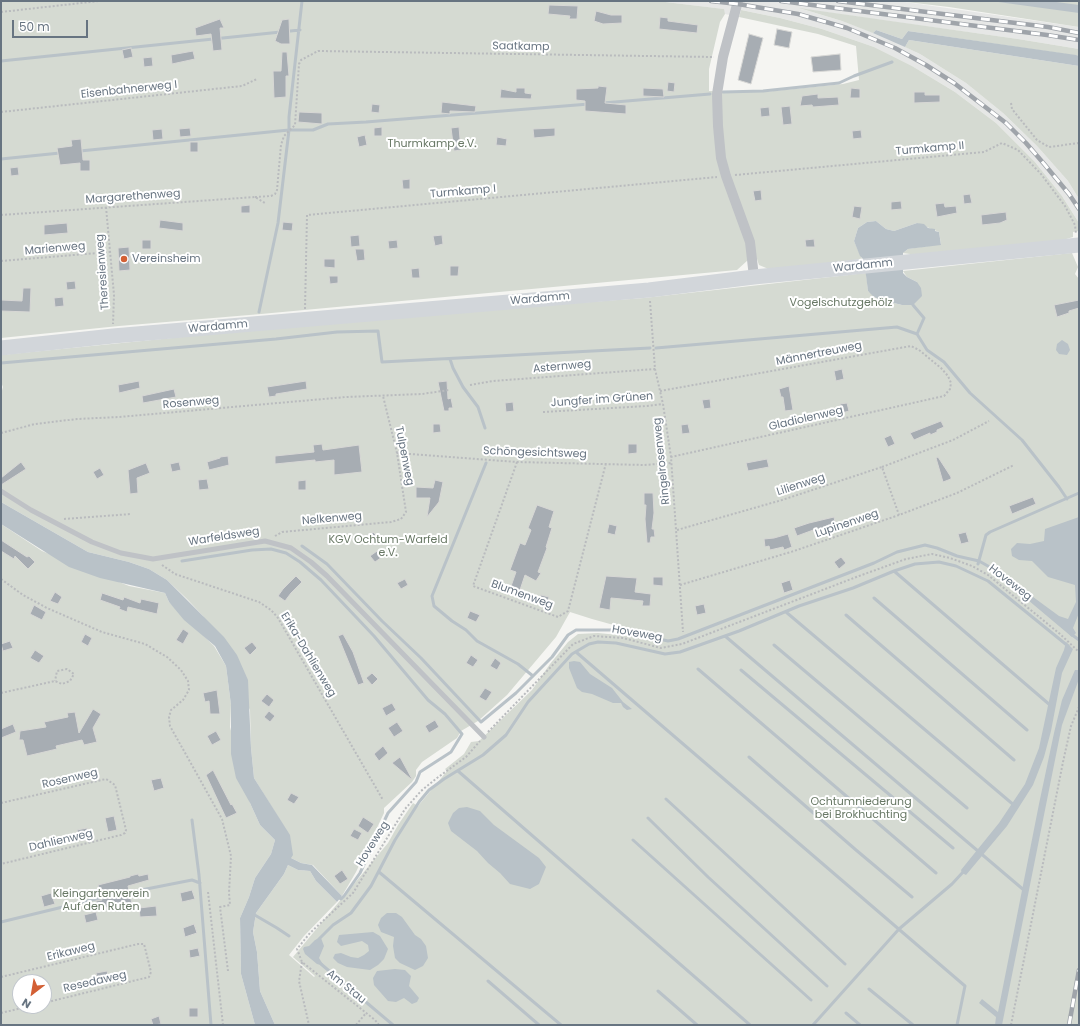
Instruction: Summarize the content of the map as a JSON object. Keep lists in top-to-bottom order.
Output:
{
  "streets": {
    "street": ["Wardamm"],
    "lane": ["Warfeldsweg"],
    "path": [
      "Saatkamp",
      "Eisenbahnerweg I",
      "Turmkamp II",
      "Turmkamp I",
      "Margarethenweg",
      "Marienweg",
      "Theresienweg",
      "Männertreuweg",
      "Asternweg",
      "Jungfer im Grünen",
      "Rosenweg",
      "Gladiolenweg",
      "Schöngesichtsweg",
      "Tulpenweg",
      "Ringelrosenweg",
      "Lilienweg",
      "Nelkenweg",
      "Lupinenweg",
      "Hoveweg",
      "Blumenweg",
      "Erika-Dahlienweg",
      "Dahlienweg",
      "Erikaweg",
      "Resedaweg",
      "Am Stau"
    ]
  },
  "crossings": [
    ["Saatkamp", "Margarethenweg"],
    ["Turmkamp II", "Turmkamp I"],
    ["Turmkamp II", "Wardamm"],
    ["Turmkamp I", "Wardamm"],
    ["Margarethenweg", "Theresienweg"],
    ["Marienweg", "Theresienweg"],
    ["Wardamm", "Theresienweg"],
    ["Wardamm", "Ringelrosenweg"],
    ["Männertreuweg", "Gladiolenweg"],
    ["Männertreuweg", "Ringelrosenweg"],
    ["Asternweg", "Ringelrosenweg"],
    ["Jungfer im Grünen", "Ringelrosenweg"],
    ["Rosenweg", "Tulpenweg"],
    ["Rosenweg", "Dahlienweg"],
    ["Gladiolenweg", "Ringelrosenweg"],
    ["Schöngesichtsweg", "Tulpenweg"],
    ["Schöngesichtsweg", "Ringelrosenweg"],
    ["Schöngesichtsweg", "Blumenweg"],
    ["Tulpenweg", "Nelkenweg"],
    ["Ringelrosenweg", "Lilienweg"],
    ["Ringelrosenweg", "Lupinenweg"],
    ["Nelkenweg", "Warfeldsweg"],
    ["Warfeldsweg", "Hoveweg"],
    ["Warfeldsweg", "Erika-Dahlienweg"],
    ["Hoveweg", "Am Stau"],
    ["Erikaweg", "Resedaweg"]
  ],
  "parks": [
    "Thurmkamp e.V.",
    "Vogelschutzgehölz",
    "KGV Ochtum-Warfeld e.V.",
    "Ochtumniederung bei Brokhuchting",
    "Kleingartenverein Auf den Ruten"
  ],
  "places": ["Vereinsheim"],
  "scale_bar": "50 m",
  "north": "bottom left"
}
